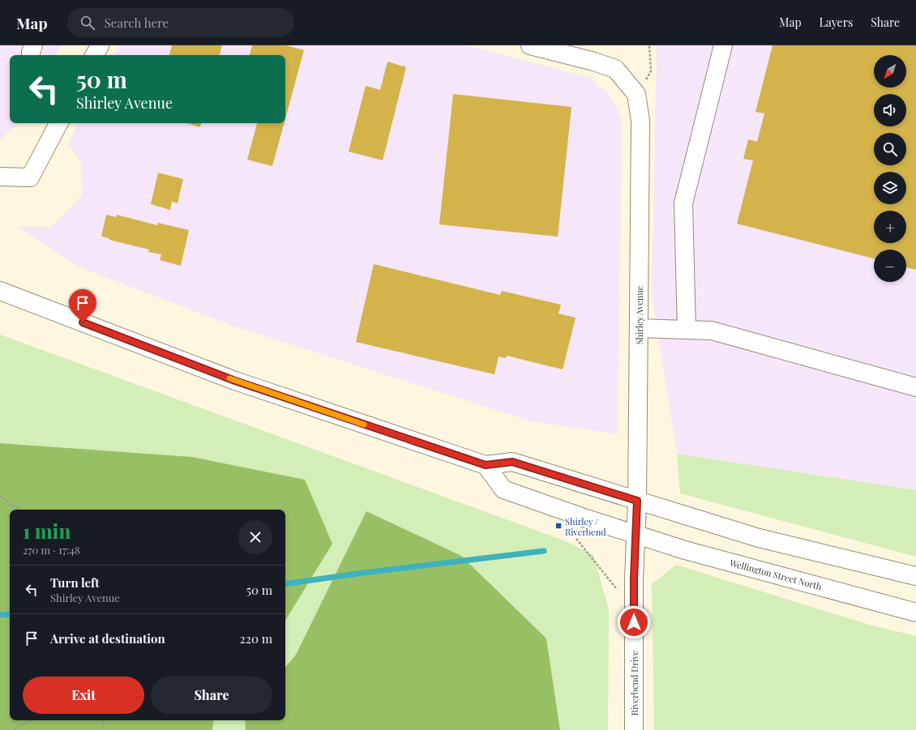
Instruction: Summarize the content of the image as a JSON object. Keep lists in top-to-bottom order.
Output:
{
  "streets": {
    "main road": ["Shirley Avenue", "Wellington Street North", "Riverbend Drive"]
  },
  "crossings": [
    ["Shirley Avenue", "Riverbend Drive"],
    ["Wellington Street North", "Riverbend Drive"]
  ],
  "places": {
    "transit": ["Shirley / Riverbend"]
  },
  "north": "bottom left",
  "page": {
    "header": "Map",
    "search": "Search here",
    "nav": ["Map", "Layers", "Share"],
    "map_buttons": ["+", "−"],
    "turn": ["50 m", "Shirley Avenue"],
    "heading": ["1 min", "270 m · 17:48"],
    "list": [
      {
        "name": "Turn left",
        "note": "Shirley Avenue",
        "value": "50 m"
      },
      {
        "name": "Arrive at destination",
        "value": "220 m"
      }
    ],
    "buttons": ["Exit", "Share"]
  }
}
